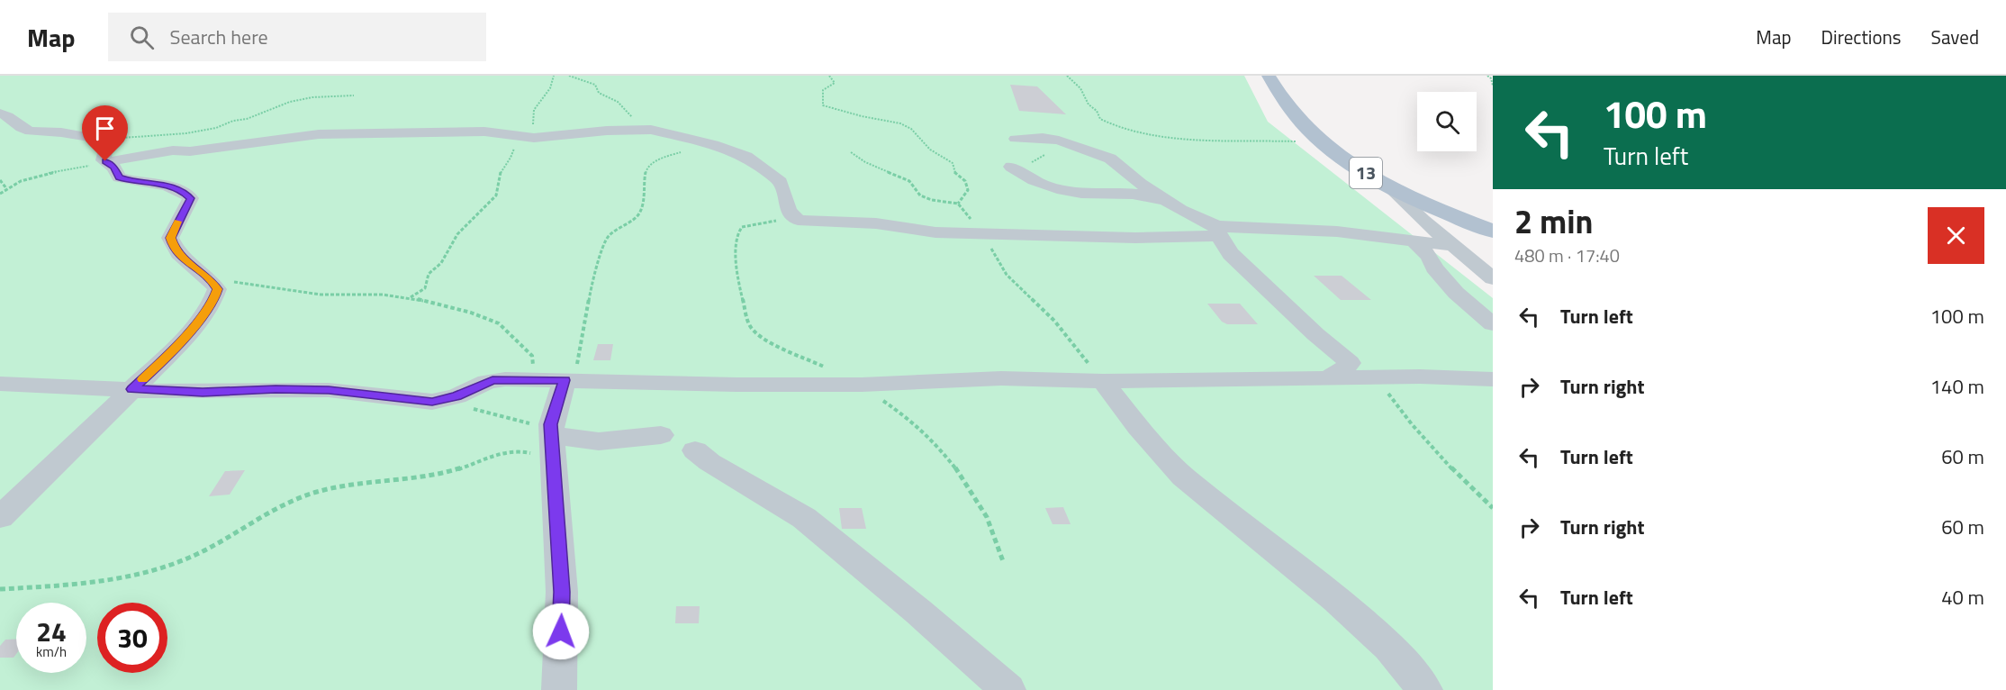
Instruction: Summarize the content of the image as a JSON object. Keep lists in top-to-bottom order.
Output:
{
  "streets": {
    "main road": ["13"]
  },
  "page": {
    "header": "Map",
    "search": "Search here",
    "nav": ["Map", "Directions", "Saved"],
    "turn": ["100 m", "Turn left"],
    "heading": ["2 min", "480 m · 17:40"],
    "list": [
      {
        "name": "Turn left",
        "value": "100 m"
      },
      {
        "name": "Turn right",
        "value": "140 m"
      },
      {
        "name": "Turn left",
        "value": "60 m"
      },
      {
        "name": "Turn right",
        "value": "60 m"
      },
      {
        "name": "Turn left",
        "value": "40 m"
      }
    ],
    "speed": "24 km/h",
    "limit": "30"
  }
}
